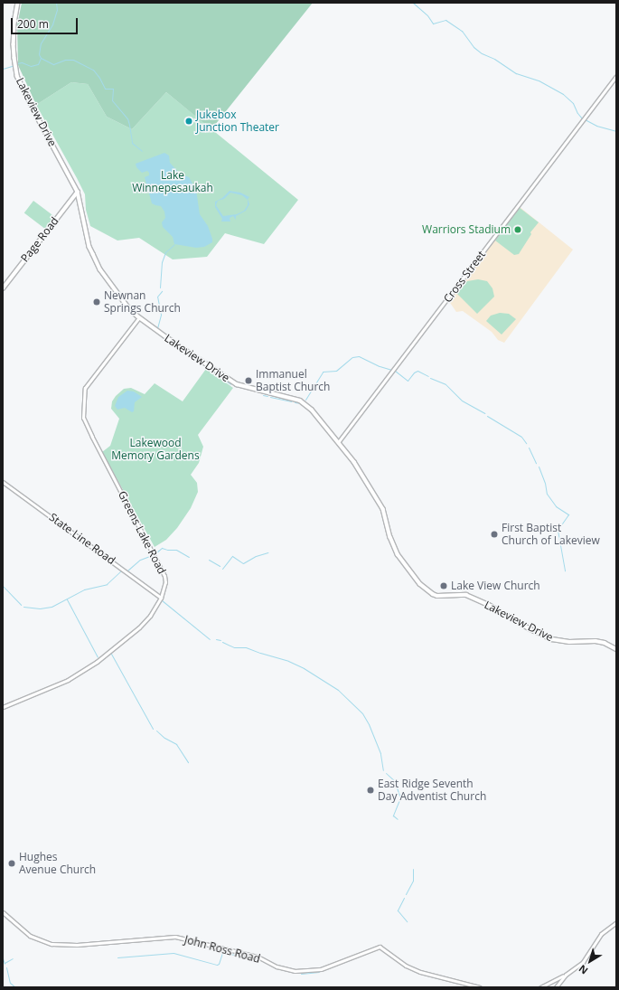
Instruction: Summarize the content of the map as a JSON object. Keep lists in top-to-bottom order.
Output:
{
  "streets": {
    "main road": ["Lakeview Drive", "Page Road"],
    "street": [
      "Cross Street",
      "Greens Lake Road",
      "State Line Road",
      "John Ross Road"
    ]
  },
  "crossings": [
    ["Lakeview Drive", "Page Road"],
    ["Lakeview Drive", "Cross Street"],
    ["Lakeview Drive", "Greens Lake Road"],
    ["Greens Lake Road", "State Line Road"]
  ],
  "parks": ["Lake Winnepesaukah", "Lakewood Memory Gardens"],
  "places": [
    "Jukebox Junction Theater",
    "Warriors Stadium",
    "Newnan Springs Church",
    "Immanuel Baptist Church",
    "First Baptist Church of Lakeview",
    "Lake View Church",
    "East Ridge Seventh Day Adventist Church",
    "Hughes Avenue Church"
  ],
  "scale_bar": "200 m",
  "north": "bottom left"
}
